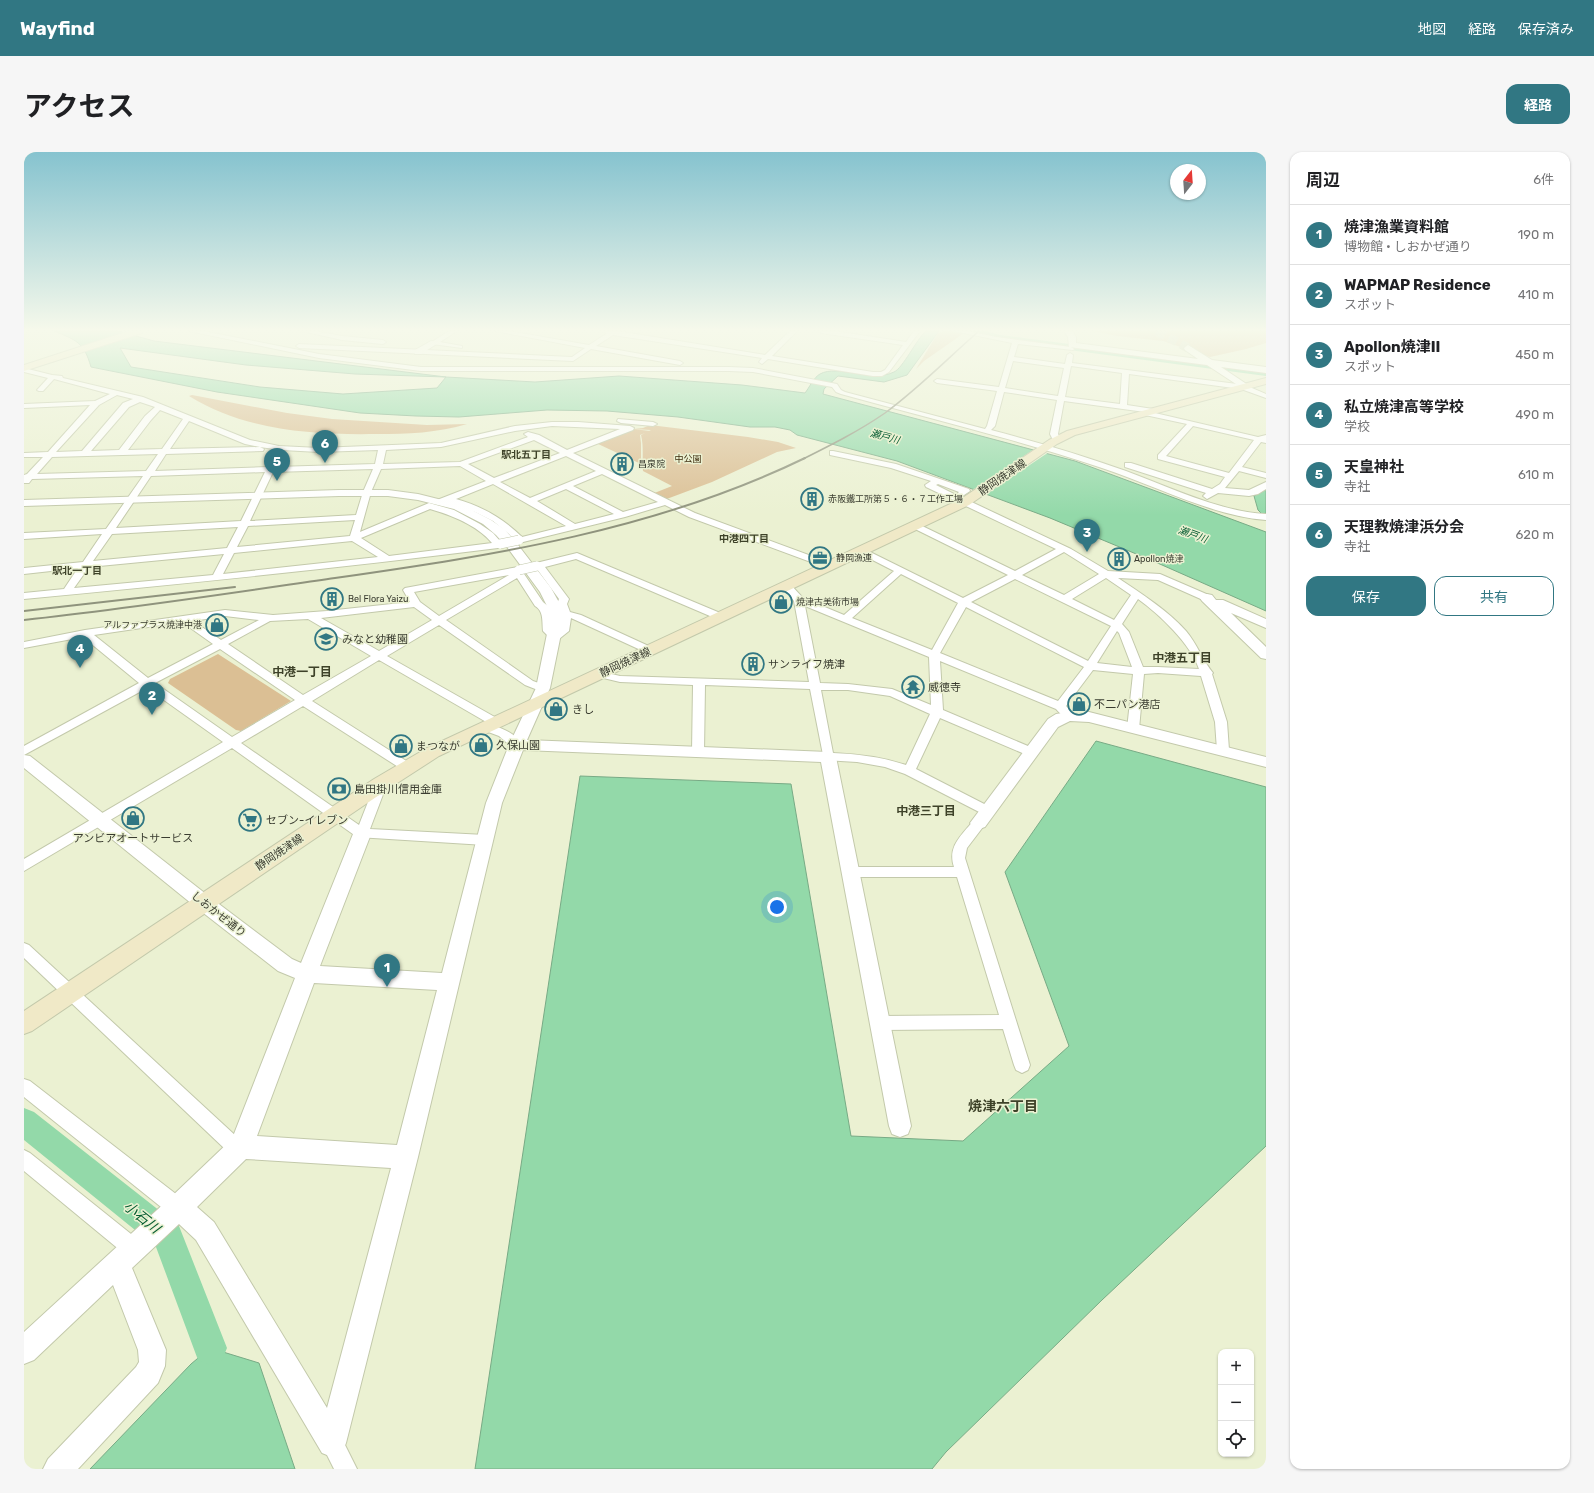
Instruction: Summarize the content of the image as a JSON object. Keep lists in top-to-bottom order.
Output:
{
  "streets": {
    "main road": ["静岡焼津線"],
    "street": ["しおかぜ通り"]
  },
  "crossings": [
    ["静岡焼津線", "しおかぜ通り"]
  ],
  "districts": [
    "駅北五丁目",
    "中港四丁目",
    "駅北一丁目",
    "中港五丁目",
    "中港一丁目",
    "中港三丁目",
    "焼津六丁目"
  ],
  "water": ["瀬戸川", "小石川"],
  "parks": ["中公園"],
  "places": {
    "building": [
      "昌泉院",
      "赤阪鐵工所第５・６・７工作工場",
      "Apollon焼津",
      "Bel Flora Yaizu",
      "サンライフ焼津"
    ],
    "office": ["静岡漁連"],
    "shop": [
      "焼津古美術市場",
      "アルファプラス焼津中港",
      "不二パン港店",
      "きし",
      "久保山園",
      "まつなが",
      "アンビアオートサービス"
    ],
    "school or university": ["みなと幼稚園"],
    "temple": ["威徳寺"],
    "bank": ["島田掛川信用金庫"],
    "supermarket": ["セブン-イレブン"]
  },
  "north": "top",
  "page": {
    "header": "Wayfind",
    "nav": ["地図", "経路", "保存済み"],
    "title": "アクセス",
    "buttons": [
      "経路",
      ["保存", "共有"]
    ],
    "heading": ["周辺", "6件"],
    "list": [
      {
        "mark": "1",
        "name": "焼津漁業資料館",
        "note": "博物館 · しおかぜ通り",
        "value": "190 m"
      },
      {
        "mark": "2",
        "name": "WAPMAP Residence",
        "note": "スポット",
        "value": "410 m"
      },
      {
        "mark": "3",
        "name": "Apollon焼津II",
        "note": "スポット",
        "value": "450 m"
      },
      {
        "mark": "4",
        "name": "私立焼津高等学校",
        "note": "学校",
        "value": "490 m"
      },
      {
        "mark": "5",
        "name": "天皇神社",
        "note": "寺社",
        "value": "610 m"
      },
      {
        "mark": "6",
        "name": "天理教焼津浜分会",
        "note": "寺社",
        "value": "620 m"
      }
    ],
    "pins": [
      "6",
      "5",
      "3",
      "4",
      "2",
      "1"
    ],
    "map_buttons": ["+", "−"]
  }
}
